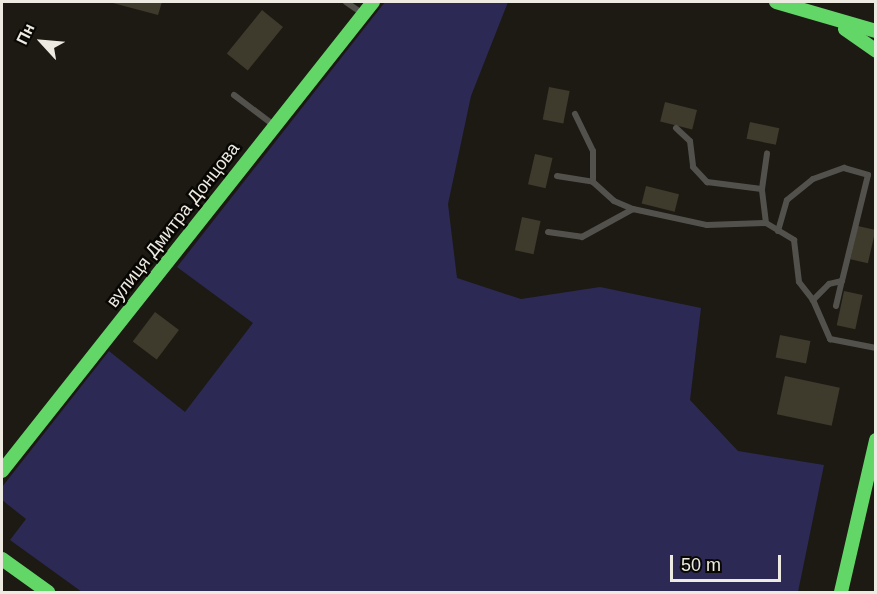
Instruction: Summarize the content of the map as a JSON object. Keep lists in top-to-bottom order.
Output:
{
  "streets": {
    "street": ["вулиця Дмитра Донцова"]
  },
  "scale_bar": "50 m",
  "north": "top left"
}
